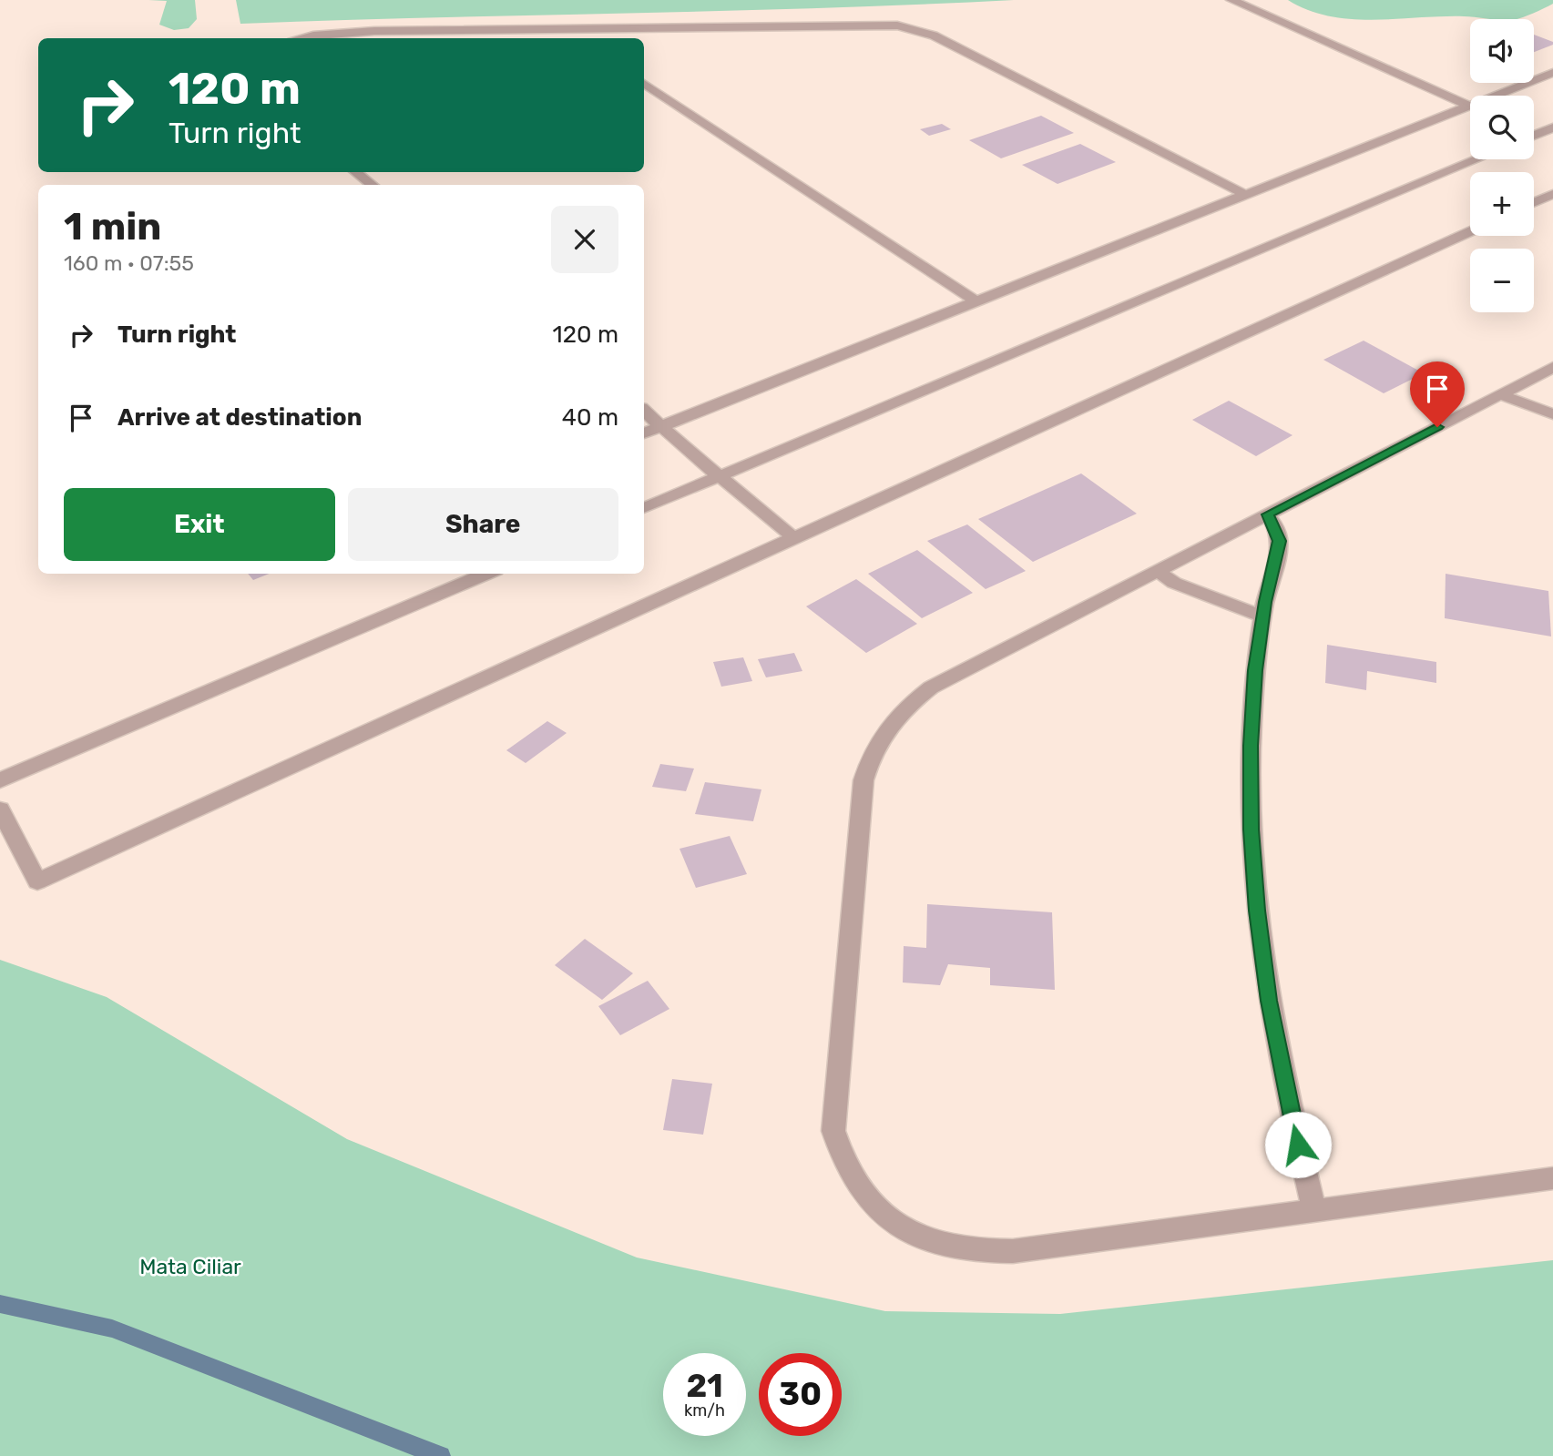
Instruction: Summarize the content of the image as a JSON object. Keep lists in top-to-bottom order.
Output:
{
  "parks": ["Mata Ciliar"],
  "page": {
    "map_buttons": ["+", "−"],
    "turn": ["120 m", "Turn right"],
    "heading": ["1 min", "160 m · 07:55"],
    "list": [
      {
        "name": "Turn right",
        "value": "120 m"
      },
      {
        "name": "Arrive at destination",
        "value": "40 m"
      }
    ],
    "buttons": ["Exit", "Share"],
    "speed": "21 km/h",
    "limit": "30"
  }
}
